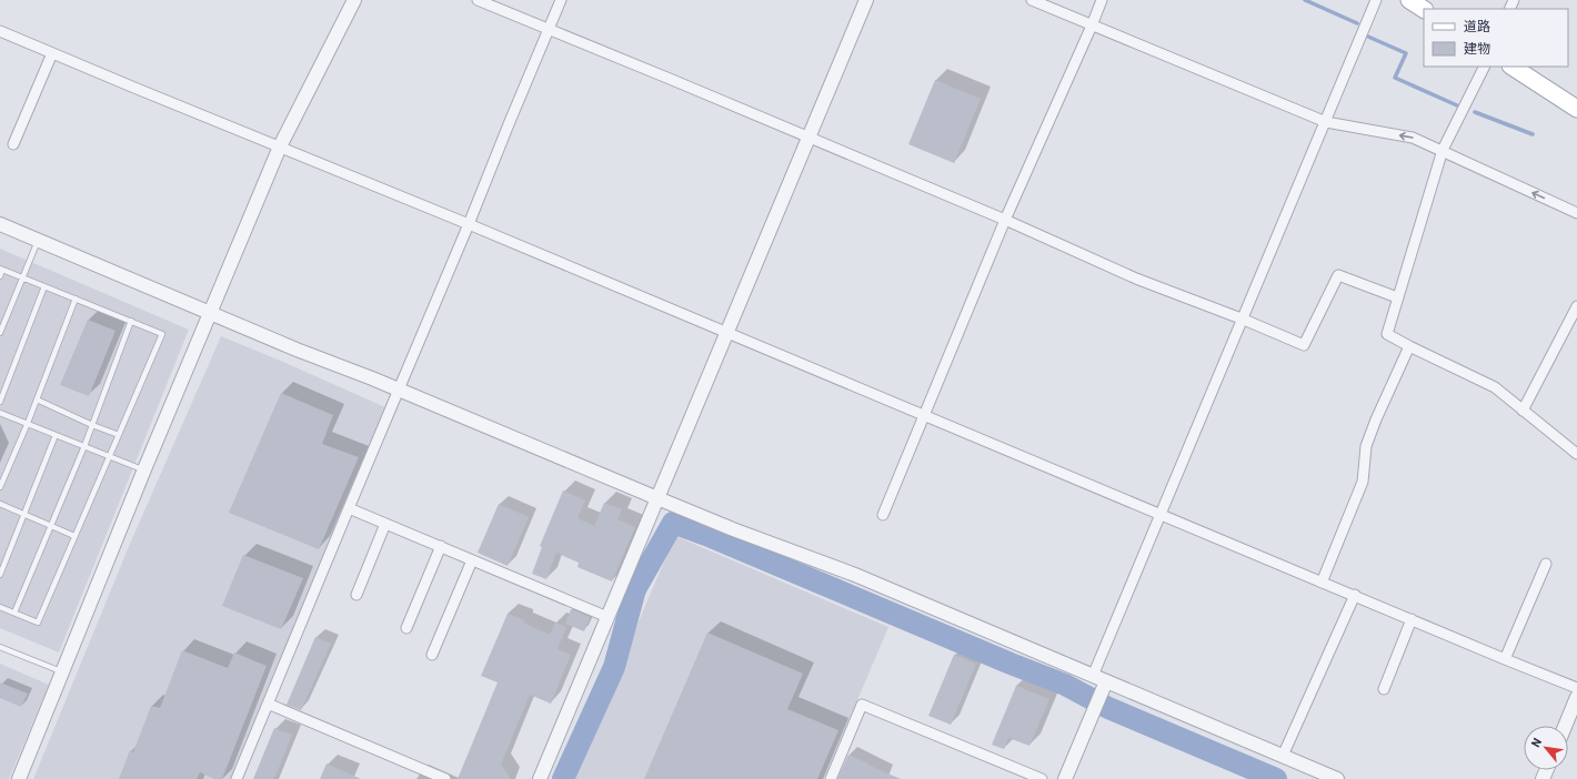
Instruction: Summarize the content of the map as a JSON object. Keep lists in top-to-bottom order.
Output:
{
  "legend": ["道路", "建物"],
  "north": "top left"
}
